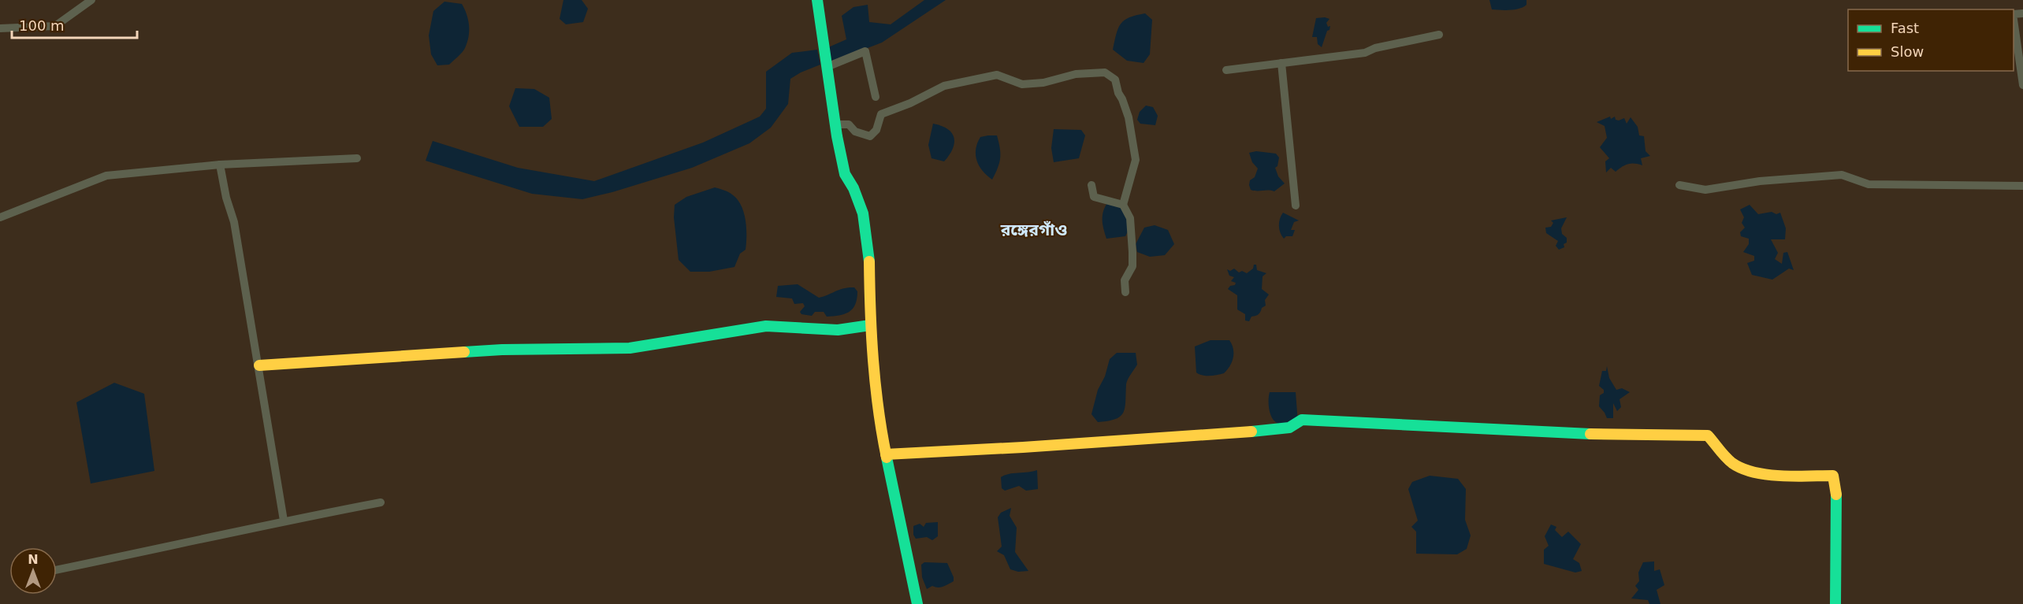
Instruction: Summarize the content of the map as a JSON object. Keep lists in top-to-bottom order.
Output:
{
  "districts": ["রঙ্গেরগাঁও"],
  "legend": ["Fast", "Slow"],
  "scale_bar": "100 m",
  "north": "top"
}
